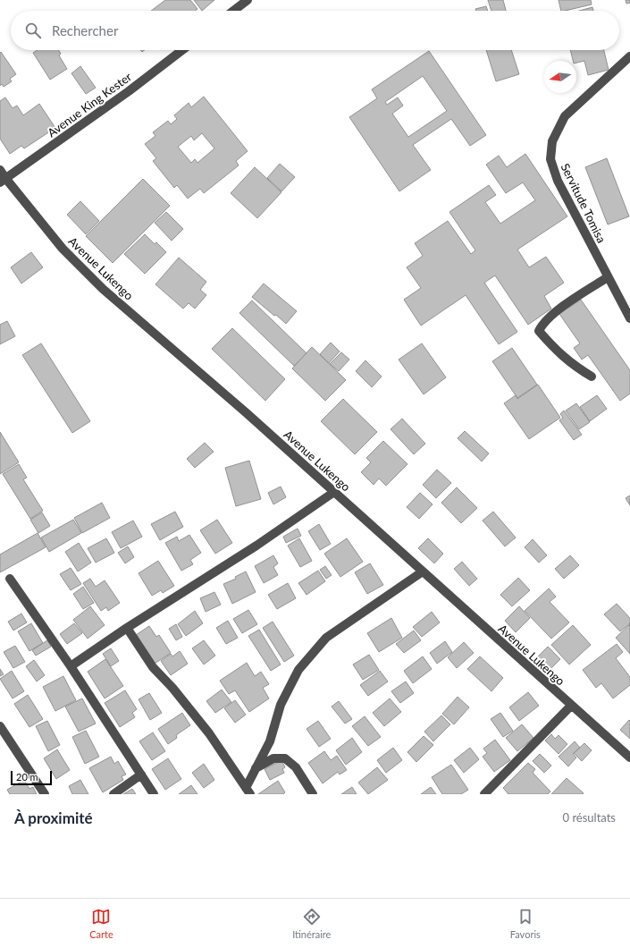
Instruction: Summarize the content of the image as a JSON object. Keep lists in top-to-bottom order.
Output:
{
  "streets": {
    "street": ["Avenue King Kester", "Servitude Tomisa", "Avenue Lukengo"]
  },
  "crossings": [
    ["Avenue King Kester", "Avenue Lukengo"]
  ],
  "scale_bar": "20 m",
  "north": "left",
  "page": {
    "search": "Rechercher",
    "scale": "20 m",
    "heading": ["À proximité", "0 résultats"],
    "nav": ["Carte", "Itinéraire", "Favoris"]
  }
}
